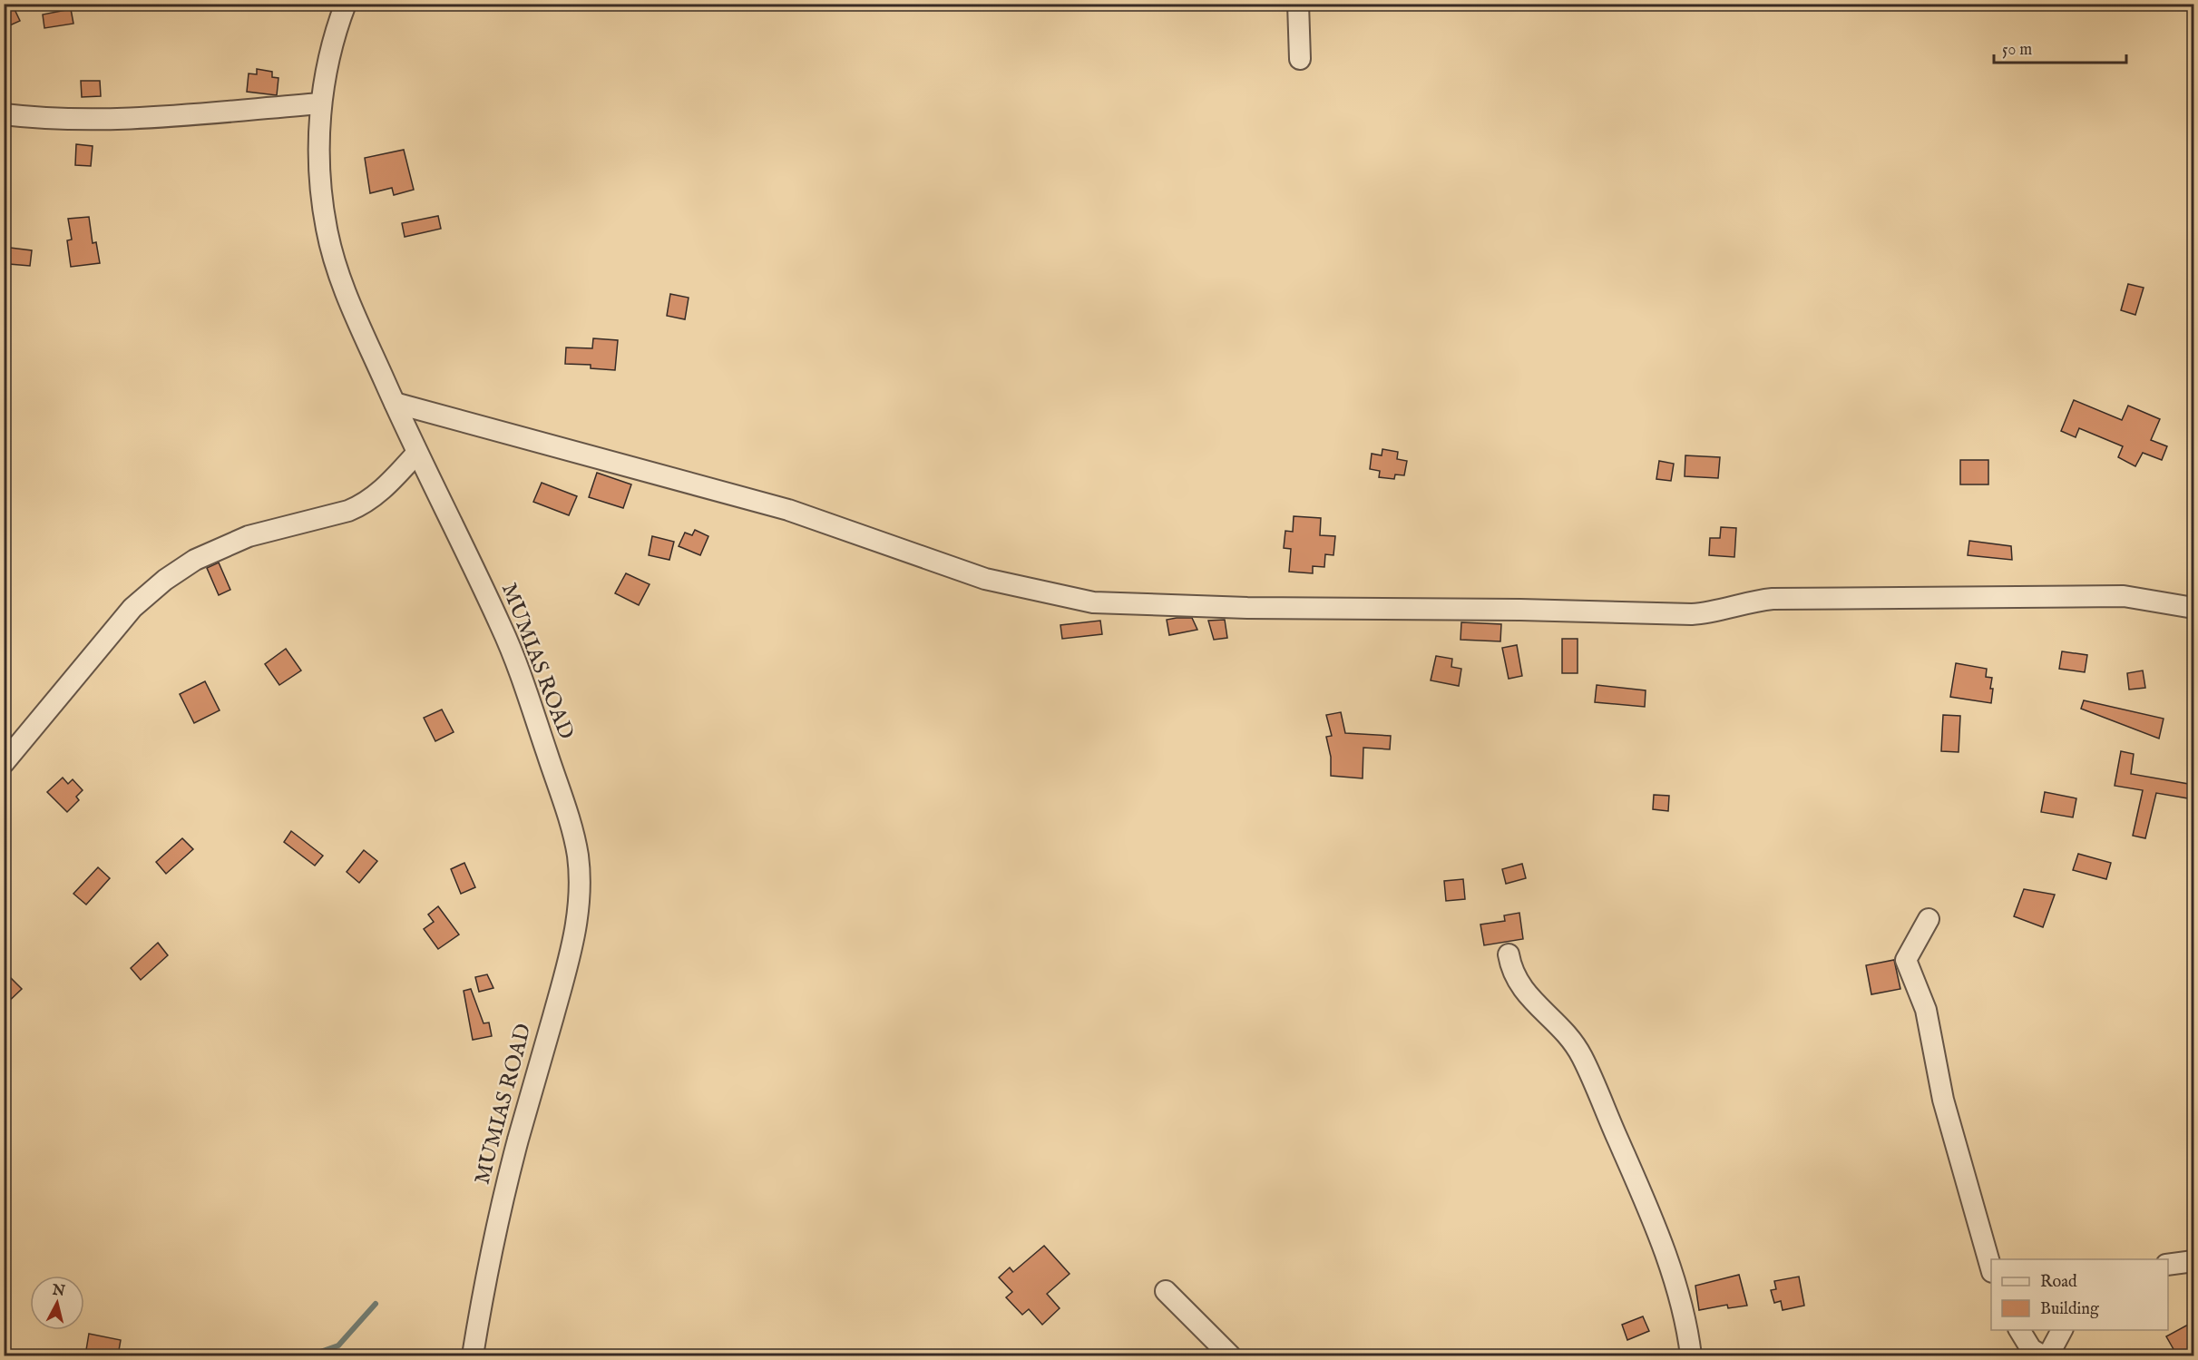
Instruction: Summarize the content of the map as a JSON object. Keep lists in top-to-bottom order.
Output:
{
  "streets": {
    "street": ["MUMIAS ROAD"]
  },
  "legend": ["Road", "Building"],
  "scale_bar": "50 m",
  "north": "top"
}
